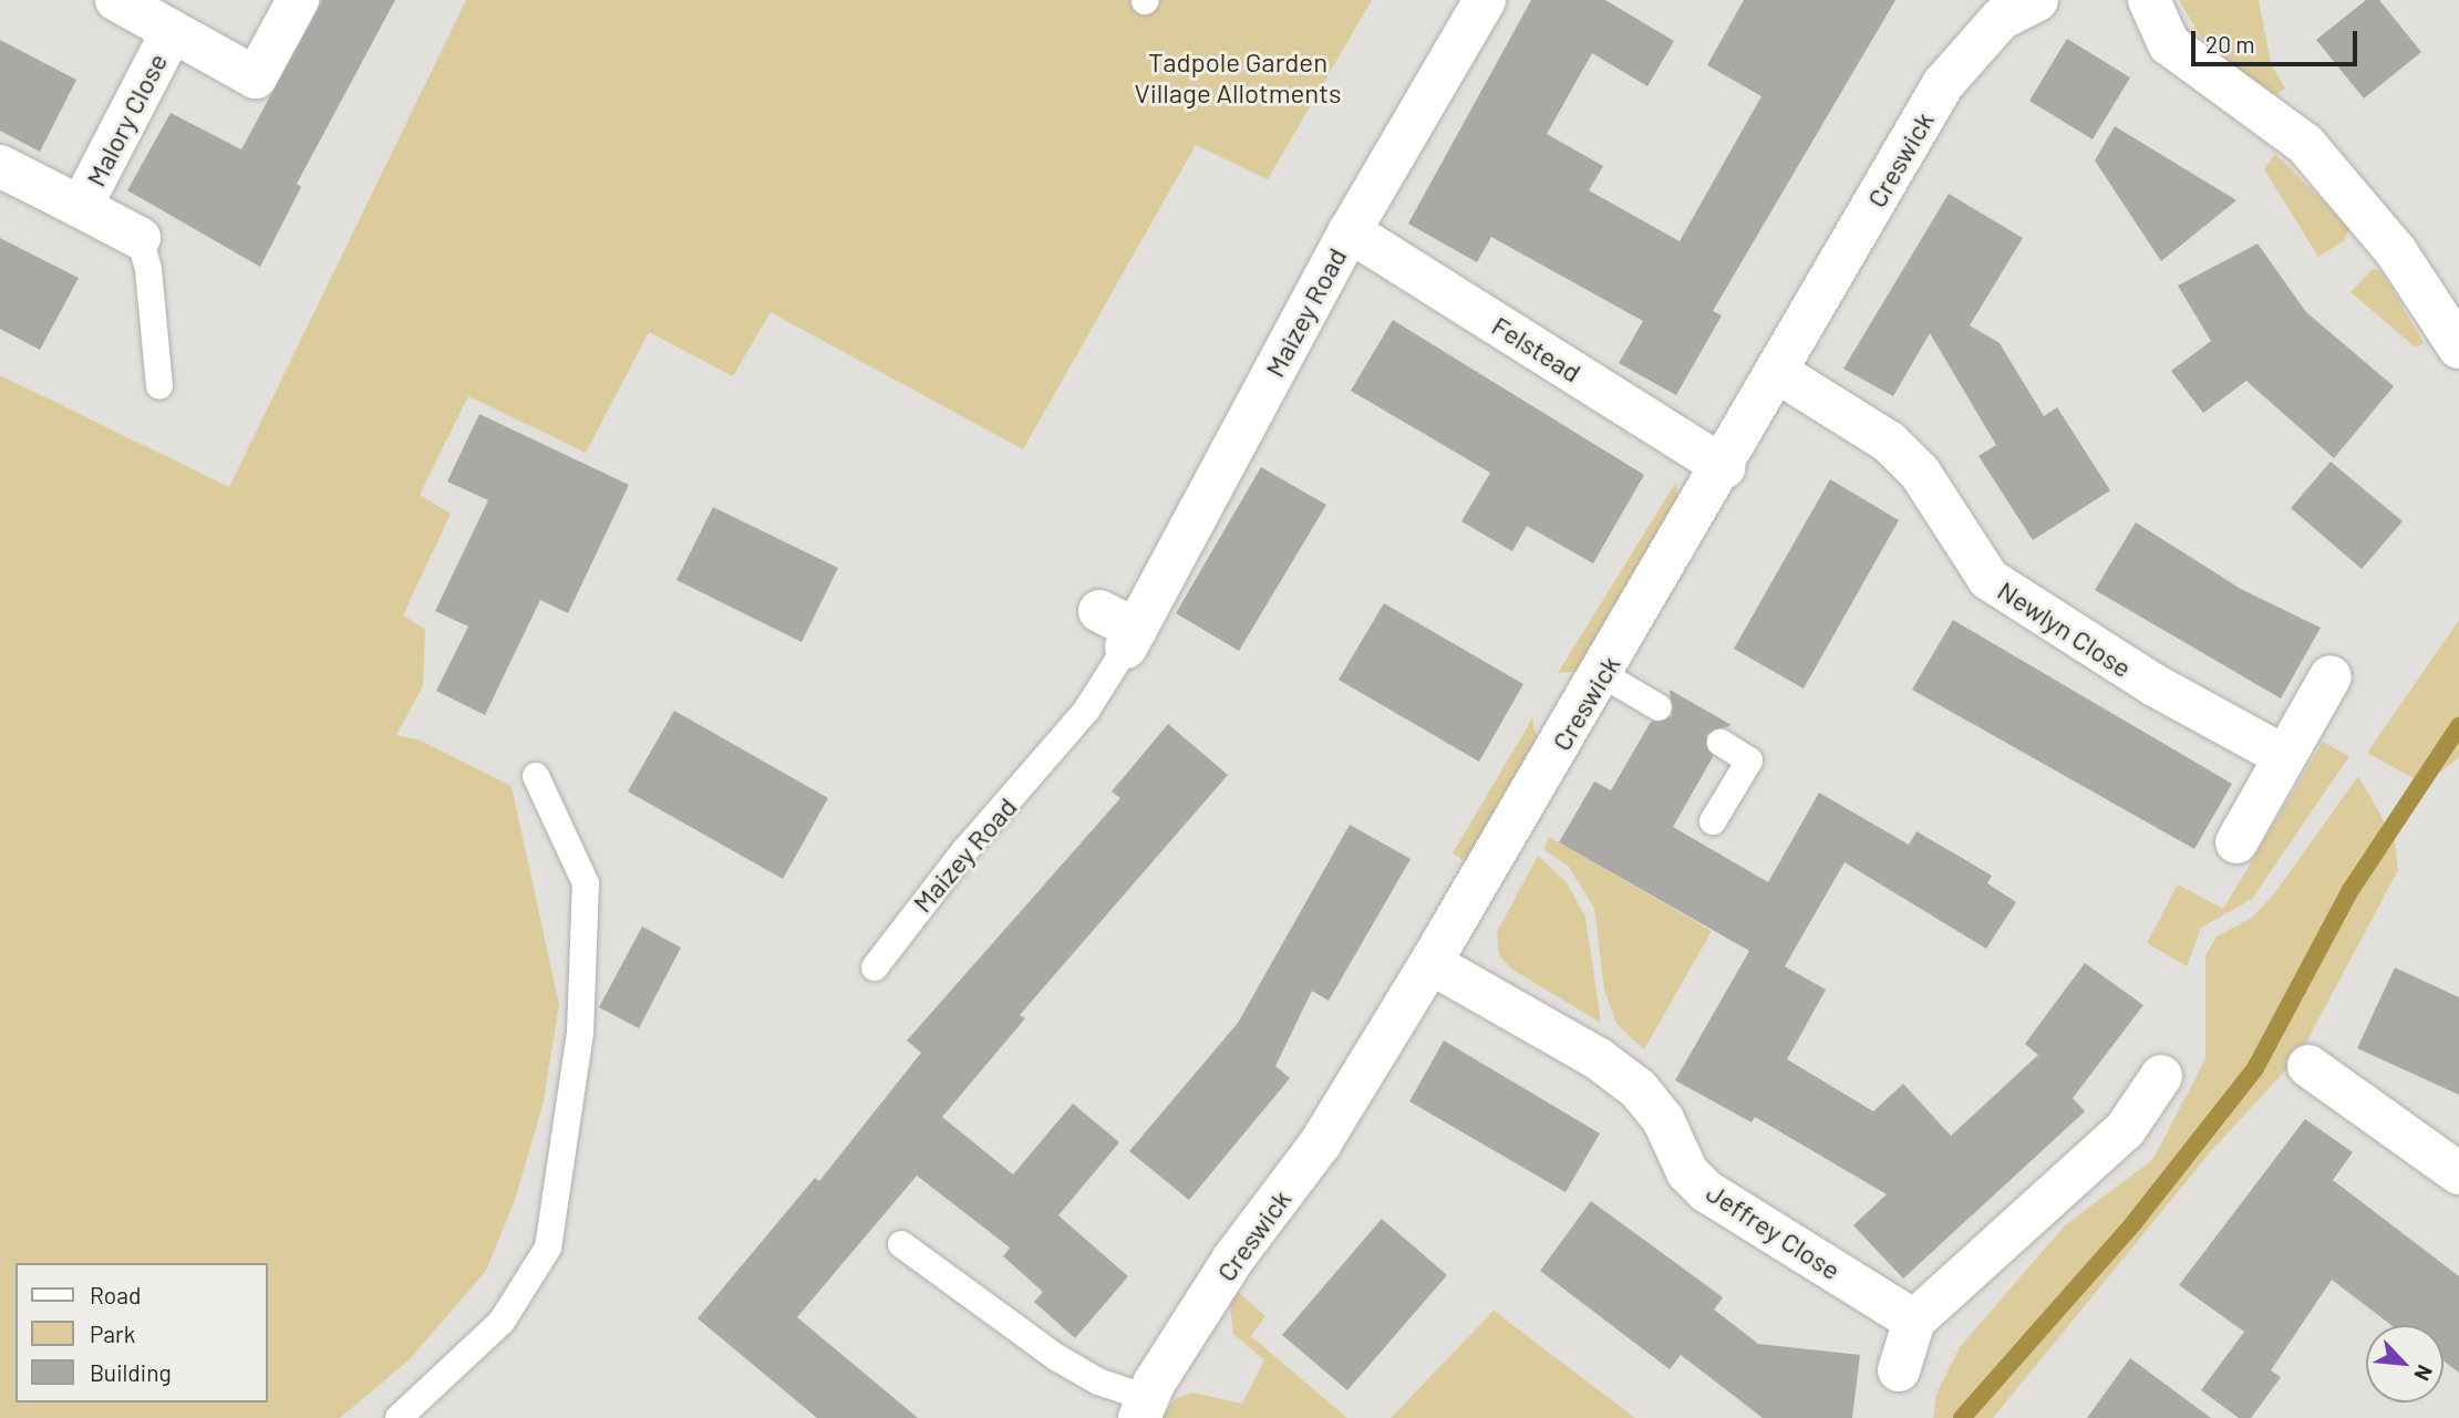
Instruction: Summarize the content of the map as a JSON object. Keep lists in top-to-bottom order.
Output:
{
  "streets": {
    "street": [
      "Malory Close",
      "Creswick",
      "Maizey Road",
      "Felstead",
      "Newlyn Close",
      "Jeffrey Close"
    ]
  },
  "crossings": [
    ["Creswick", "Felstead"],
    ["Creswick", "Newlyn Close"],
    ["Creswick", "Jeffrey Close"],
    ["Maizey Road", "Felstead"]
  ],
  "parks": ["Tadpole Garden Village Allotments"],
  "legend": ["Road", "Park", "Building"],
  "scale_bar": "20 m",
  "north": "bottom right"
}
